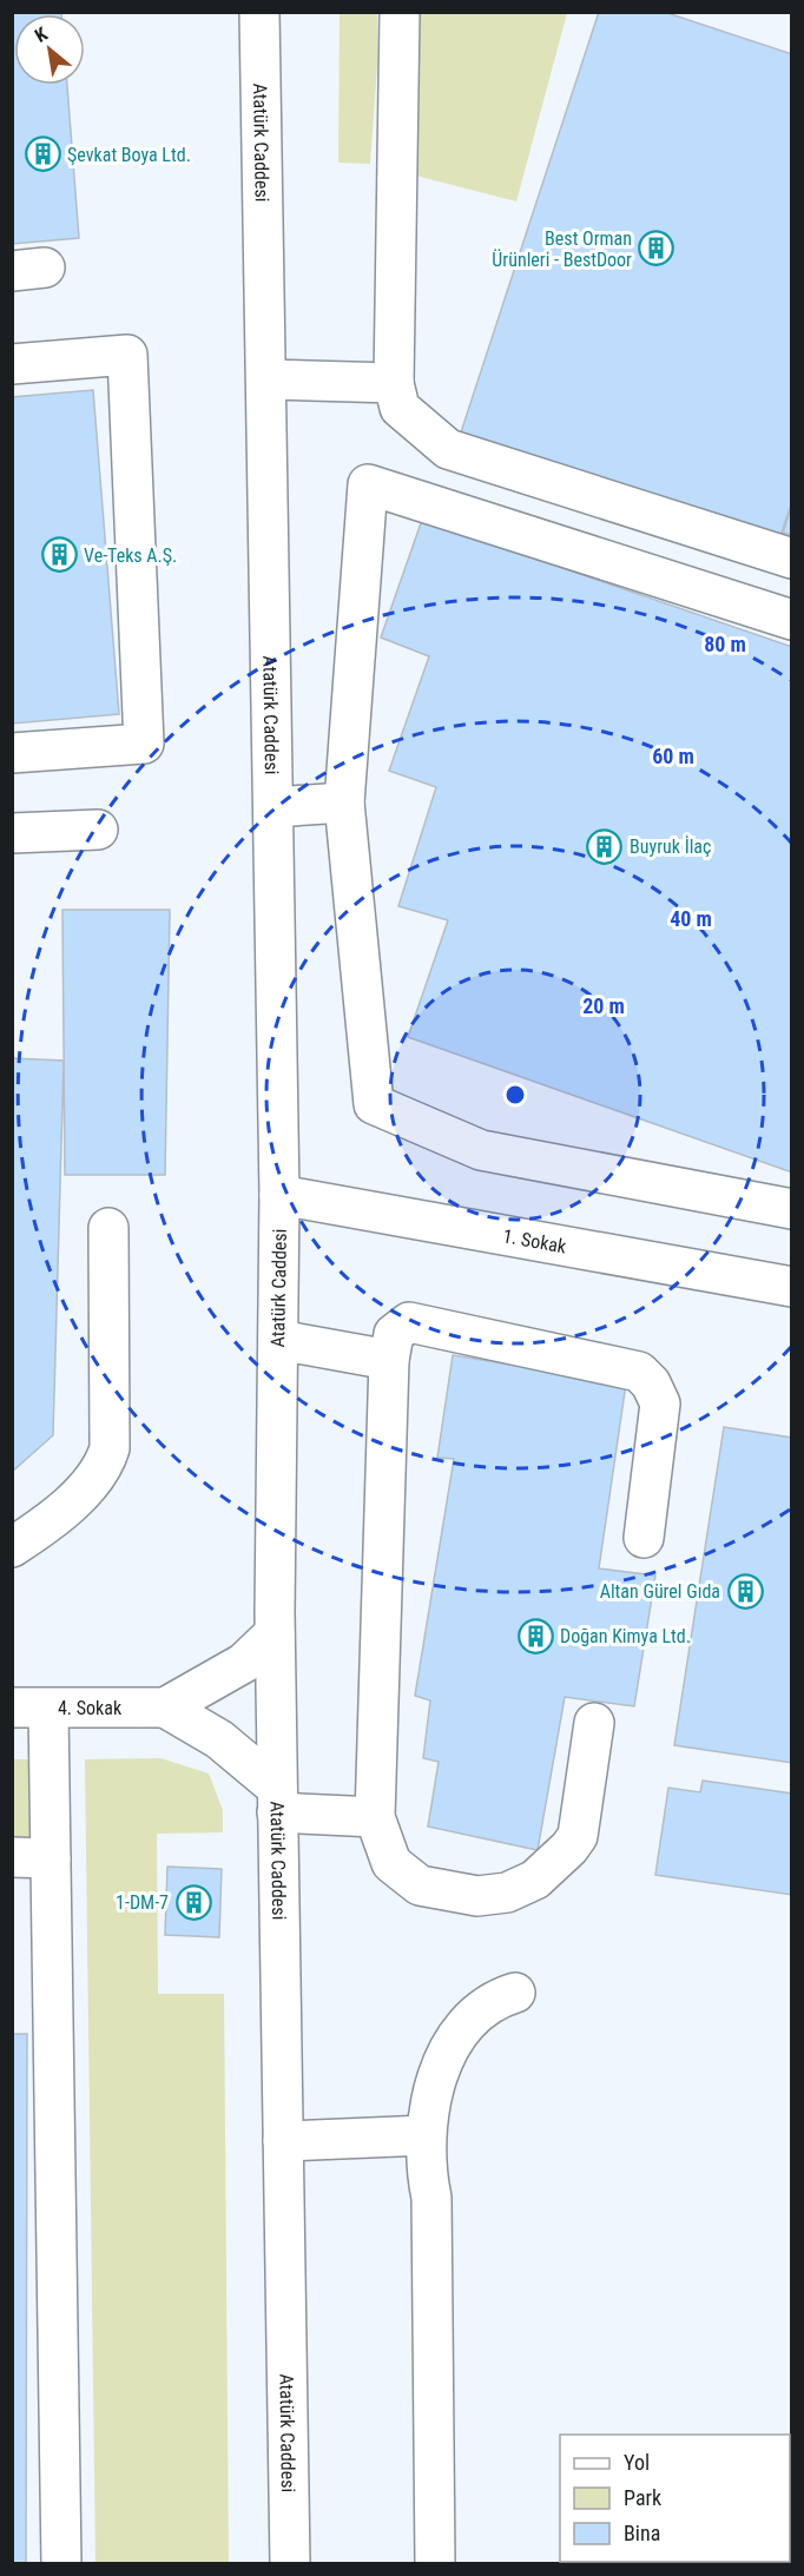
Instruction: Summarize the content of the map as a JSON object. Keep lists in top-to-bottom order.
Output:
{
  "streets": {
    "street": ["Atatürk Caddesi", "1. Sokak", "4. Sokak"]
  },
  "crossings": [
    ["Atatürk Caddesi", "1. Sokak"]
  ],
  "places": {
    "building": [
      "Şevkat Boya Ltd.",
      "Best Orman Ürünleri - BestDoor",
      "Ve-Teks A.Ş.",
      "Buyruk İlaç",
      "Altan Gürel Gıda",
      "Doğan Kimya Ltd.",
      "1-DM-7"
    ]
  },
  "legend": ["Yol", "Park", "Bina"],
  "north": "top left",
  "rings": [
    "80 m",
    "60 m",
    "40 m",
    "20 m"
  ]
}
